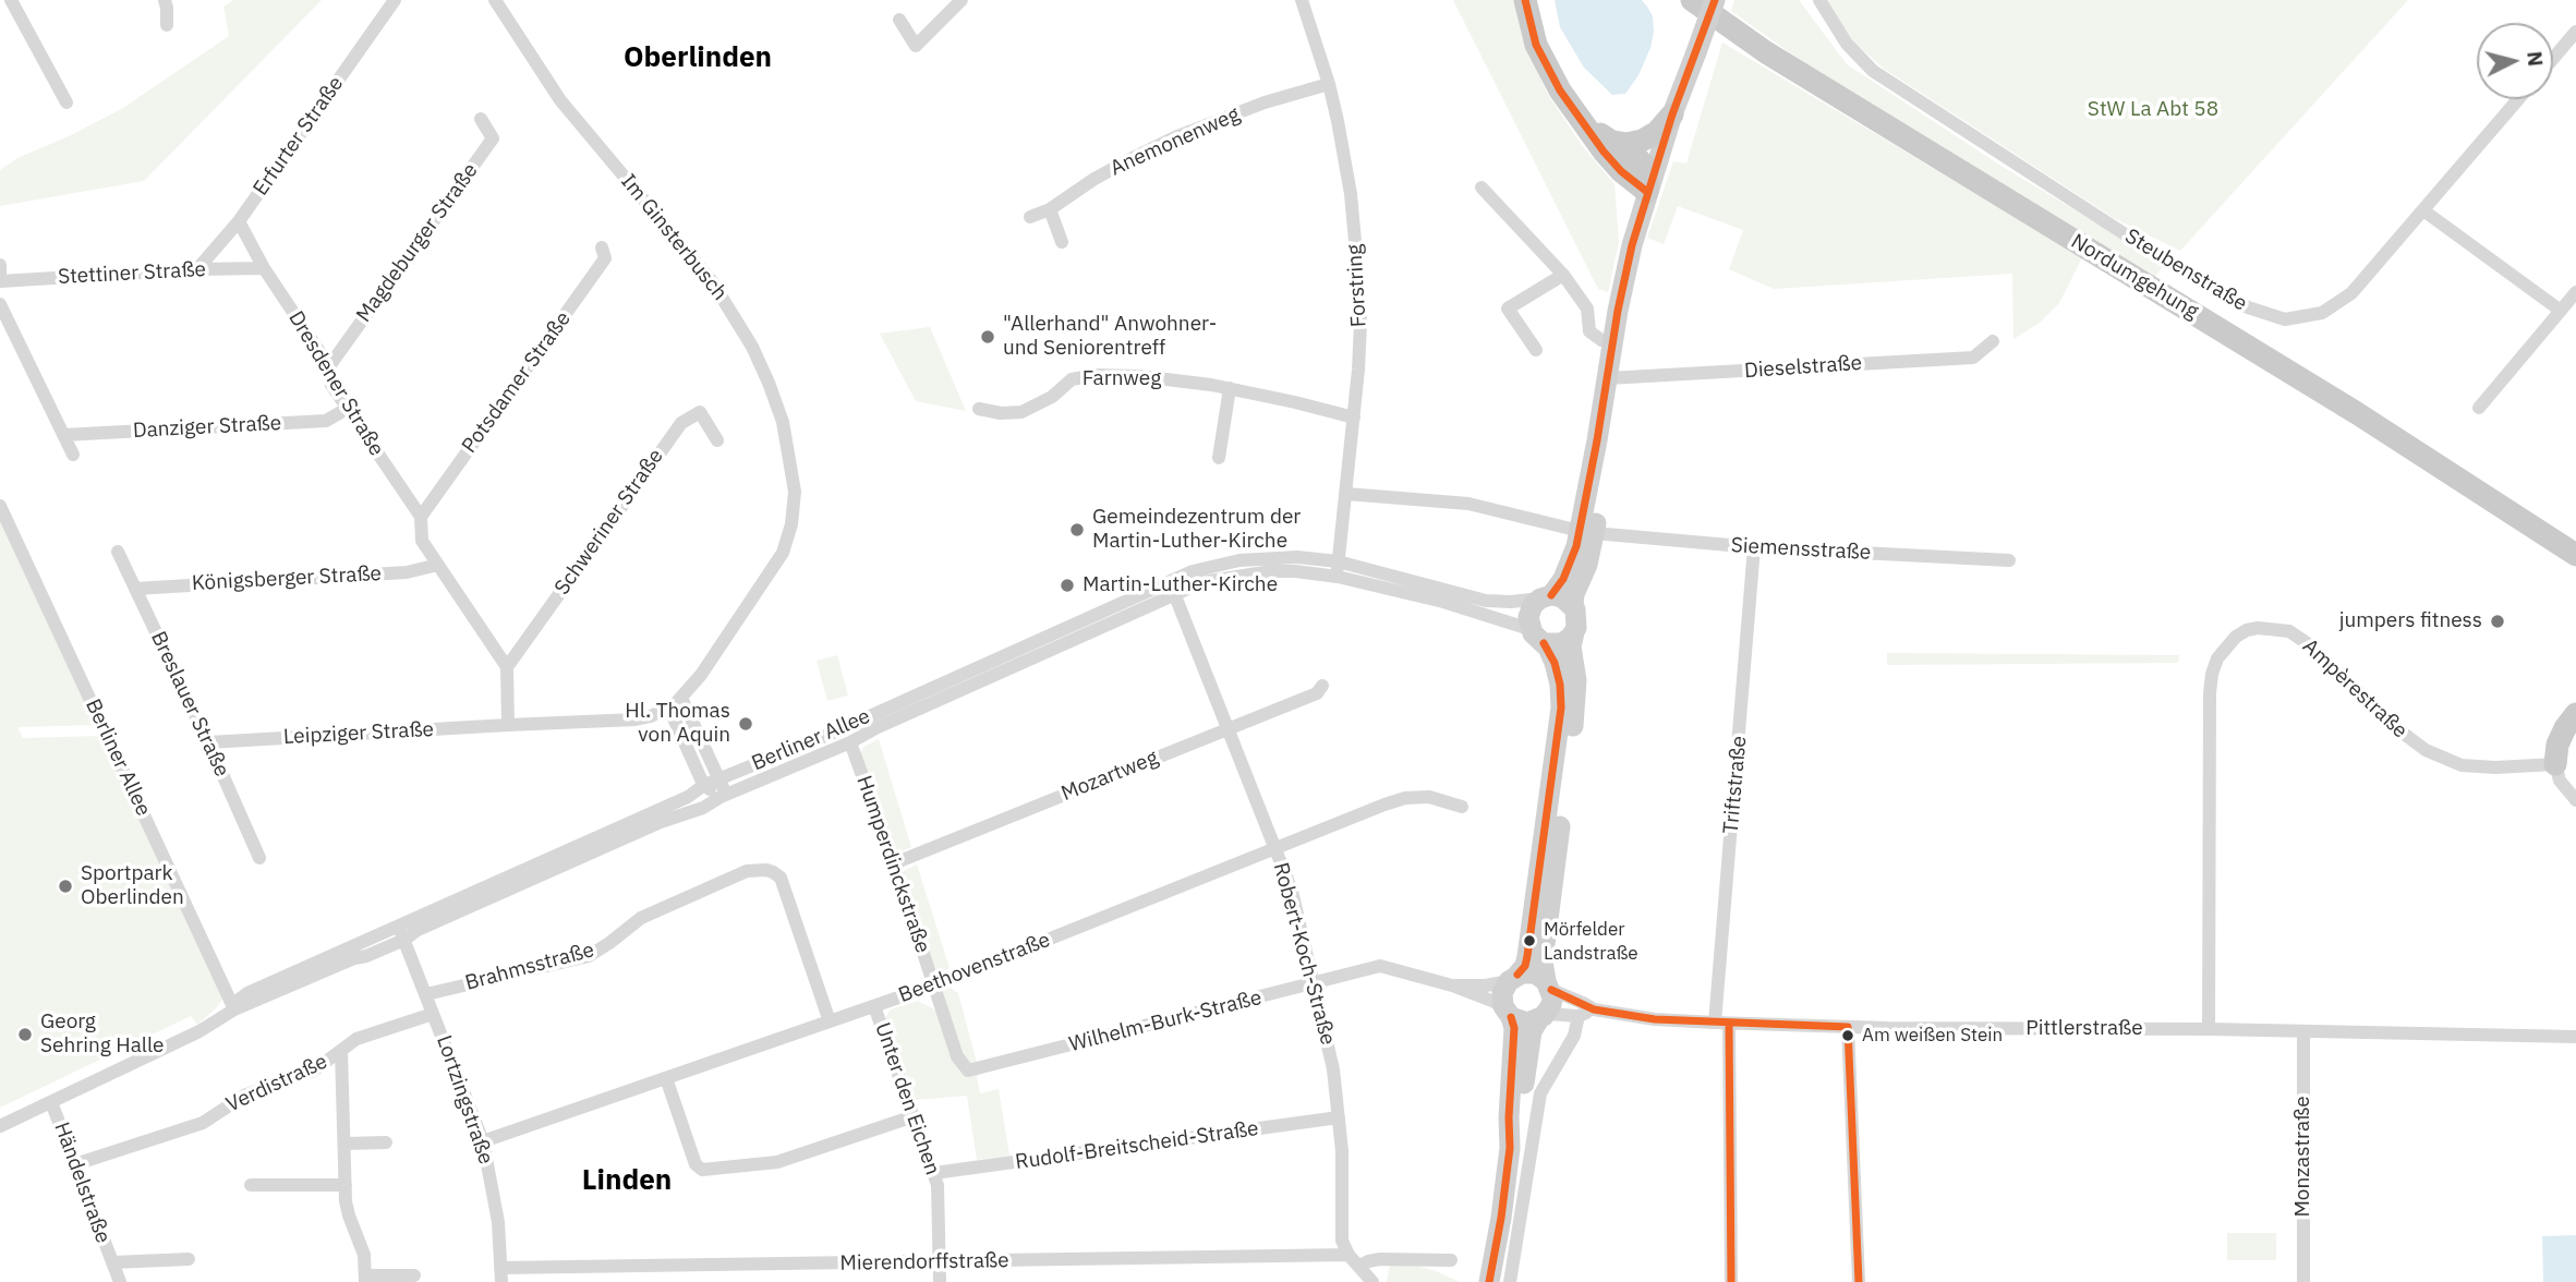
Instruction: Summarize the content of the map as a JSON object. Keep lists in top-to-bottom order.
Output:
{
  "streets": {
    "main road": ["Nordumgehung"],
    "street": [
      "Erfurter Straße",
      "Anemonenweg",
      "Im Ginsterbusch",
      "Magdeburger Straße",
      "Steubenstraße",
      "Stettiner Straße",
      "Forstring",
      "Dieselstraße",
      "Farnweg",
      "Potsdamer Straße",
      "Dresdener Straße",
      "Danziger Straße",
      "Schweriner Straße",
      "Siemensstraße",
      "Königsberger Straße",
      "Ampèrestraße",
      "Breslauer Straße",
      "Leipziger Straße",
      "Berliner Allee",
      "Mozartweg",
      "Triftstraße",
      "Humperdinckstraße",
      "Robert-Koch-Straße",
      "Brahmsstraße",
      "Beethovenstraße",
      "Wilhelm-Burk-Straße",
      "Pittlerstraße",
      "Verdistraße",
      "Unter den Eichen",
      "Lortzingstraße",
      "Rudolf-Breitscheid-Straße",
      "Monzastraße",
      "Händelstraße",
      "Mierendorffstraße"
    ]
  },
  "crossings": [
    ["Erfurter Straße", "Stettiner Straße"],
    ["Erfurter Straße", "Dresdener Straße"],
    ["Anemonenweg", "Forstring"],
    ["Magdeburger Straße", "Dresdener Straße"],
    ["Stettiner Straße", "Dresdener Straße"],
    ["Forstring", "Farnweg"],
    ["Forstring", "Siemensstraße"],
    ["Forstring", "Berliner Allee"],
    ["Potsdamer Straße", "Dresdener Straße"],
    ["Dresdener Straße", "Danziger Straße"],
    ["Dresdener Straße", "Schweriner Straße"],
    ["Dresdener Straße", "Königsberger Straße"],
    ["Siemensstraße", "Triftstraße"],
    ["Königsberger Straße", "Breslauer Straße"],
    ["Ampèrestraße", "Pittlerstraße"],
    ["Breslauer Straße", "Leipziger Straße"],
    ["Berliner Allee", "Humperdinckstraße"],
    ["Berliner Allee", "Robert-Koch-Straße"],
    ["Berliner Allee", "Lortzingstraße"],
    ["Berliner Allee", "Händelstraße"],
    ["Mozartweg", "Humperdinckstraße"],
    ["Mozartweg", "Robert-Koch-Straße"],
    ["Triftstraße", "Pittlerstraße"],
    ["Humperdinckstraße", "Beethovenstraße"],
    ["Humperdinckstraße", "Wilhelm-Burk-Straße"],
    ["Robert-Koch-Straße", "Beethovenstraße"],
    ["Robert-Koch-Straße", "Wilhelm-Burk-Straße"],
    ["Robert-Koch-Straße", "Rudolf-Breitscheid-Straße"],
    ["Robert-Koch-Straße", "Mierendorffstraße"],
    ["Brahmsstraße", "Beethovenstraße"],
    ["Brahmsstraße", "Lortzingstraße"],
    ["Beethovenstraße", "Wilhelm-Burk-Straße"],
    ["Beethovenstraße", "Unter den Eichen"],
    ["Beethovenstraße", "Lortzingstraße"],
    ["Wilhelm-Burk-Straße", "Pittlerstraße"],
    ["Pittlerstraße", "Monzastraße"],
    ["Verdistraße", "Lortzingstraße"],
    ["Verdistraße", "Händelstraße"],
    ["Unter den Eichen", "Rudolf-Breitscheid-Straße"],
    ["Unter den Eichen", "Mierendorffstraße"],
    ["Lortzingstraße", "Mierendorffstraße"]
  ],
  "districts": ["Oberlinden", "Linden"],
  "parks": ["StW La Abt 58"],
  "places": [
    "\"Allerhand\" Anwohner- und Seniorentreff",
    "Gemeindezentrum der Martin-Luther-Kirche",
    "Martin-Luther-Kirche",
    "jumpers fitness",
    "Hl. Thomas von Aquin",
    "Sportpark Oberlinden",
    "Mörfelder Landstraße",
    "Georg Sehring Halle",
    "Am weißen Stein"
  ],
  "north": "right"
}
